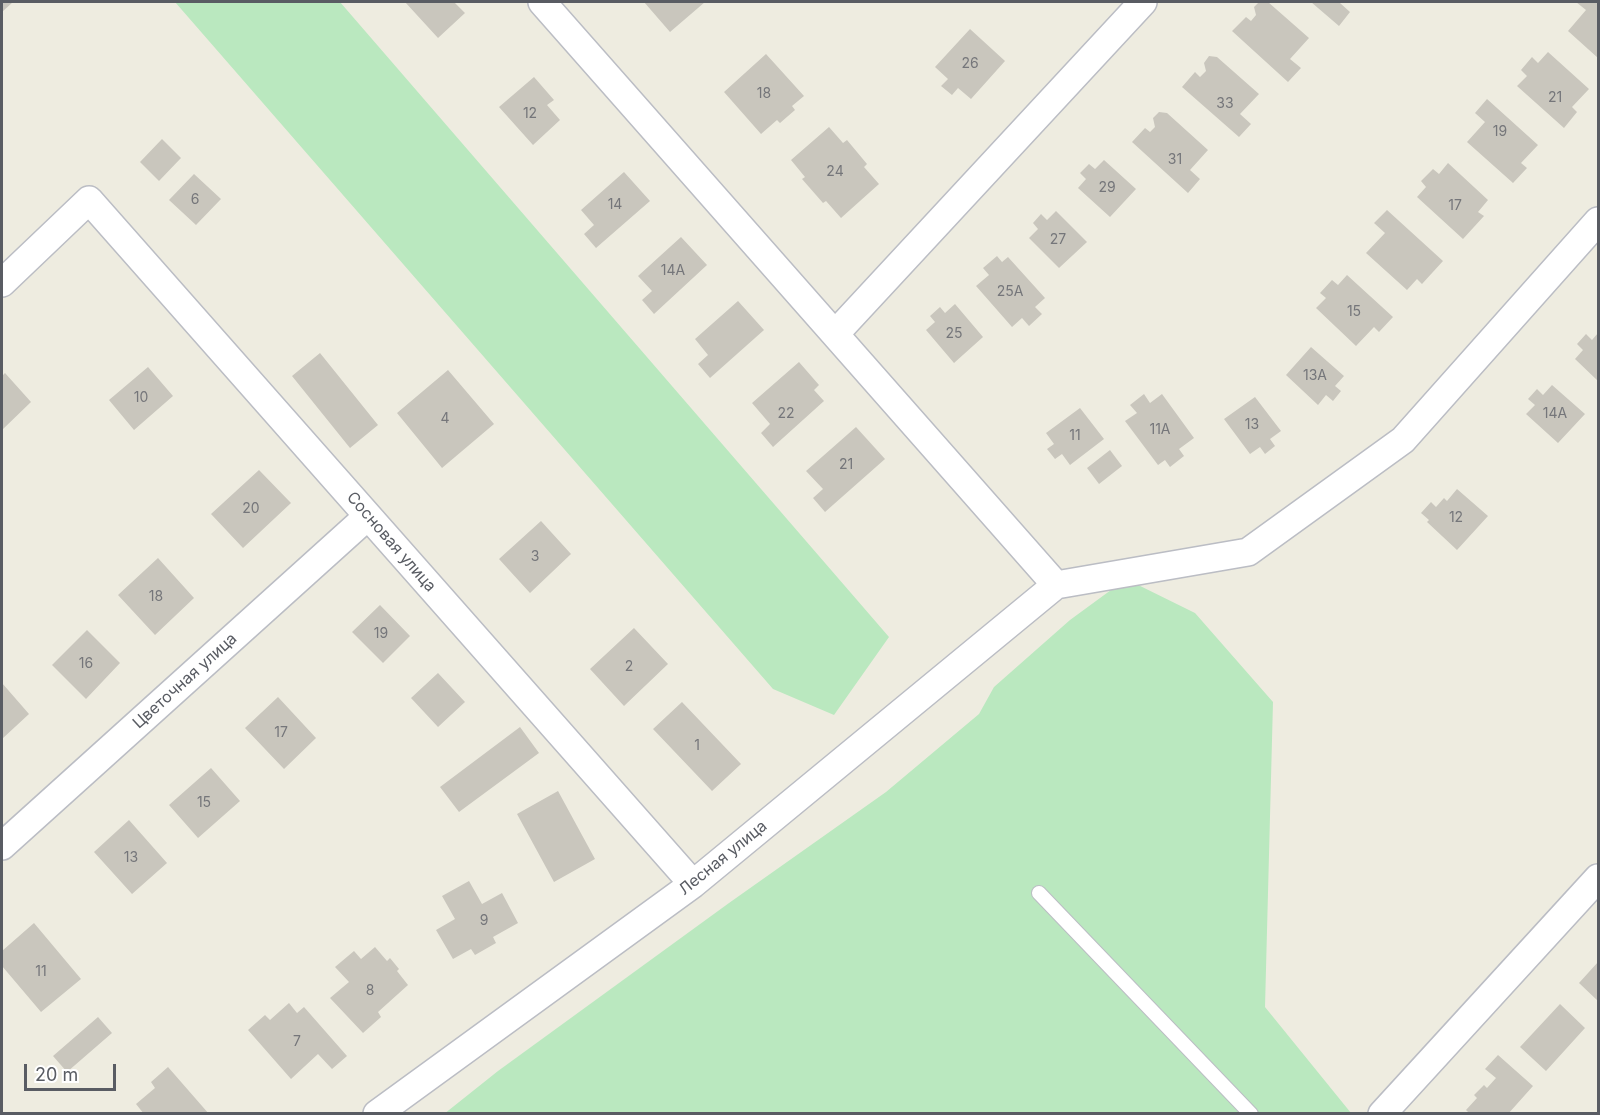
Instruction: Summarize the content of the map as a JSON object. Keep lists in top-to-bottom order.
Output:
{
  "streets": {
    "street": ["Сосновая улица", "Цветочная улица", "Лесная улица"]
  },
  "crossings": [
    ["Сосновая улица", "Цветочная улица"],
    ["Сосновая улица", "Лесная улица"]
  ],
  "house_numbers": [
    "26",
    "18",
    "21",
    "33",
    "12",
    "19",
    "31",
    "24",
    "29",
    "6",
    "14",
    "17",
    "27",
    "14А",
    "25А",
    "15",
    "25",
    "13А",
    "10",
    "22",
    "14А",
    "4",
    "13",
    "11А",
    "11",
    "21",
    "20",
    "12",
    "3",
    "18",
    "19",
    "16",
    "2",
    "17",
    "1",
    "15",
    "13",
    "9",
    "11",
    "8",
    "7"
  ],
  "scale_bar": "20 m"
}
